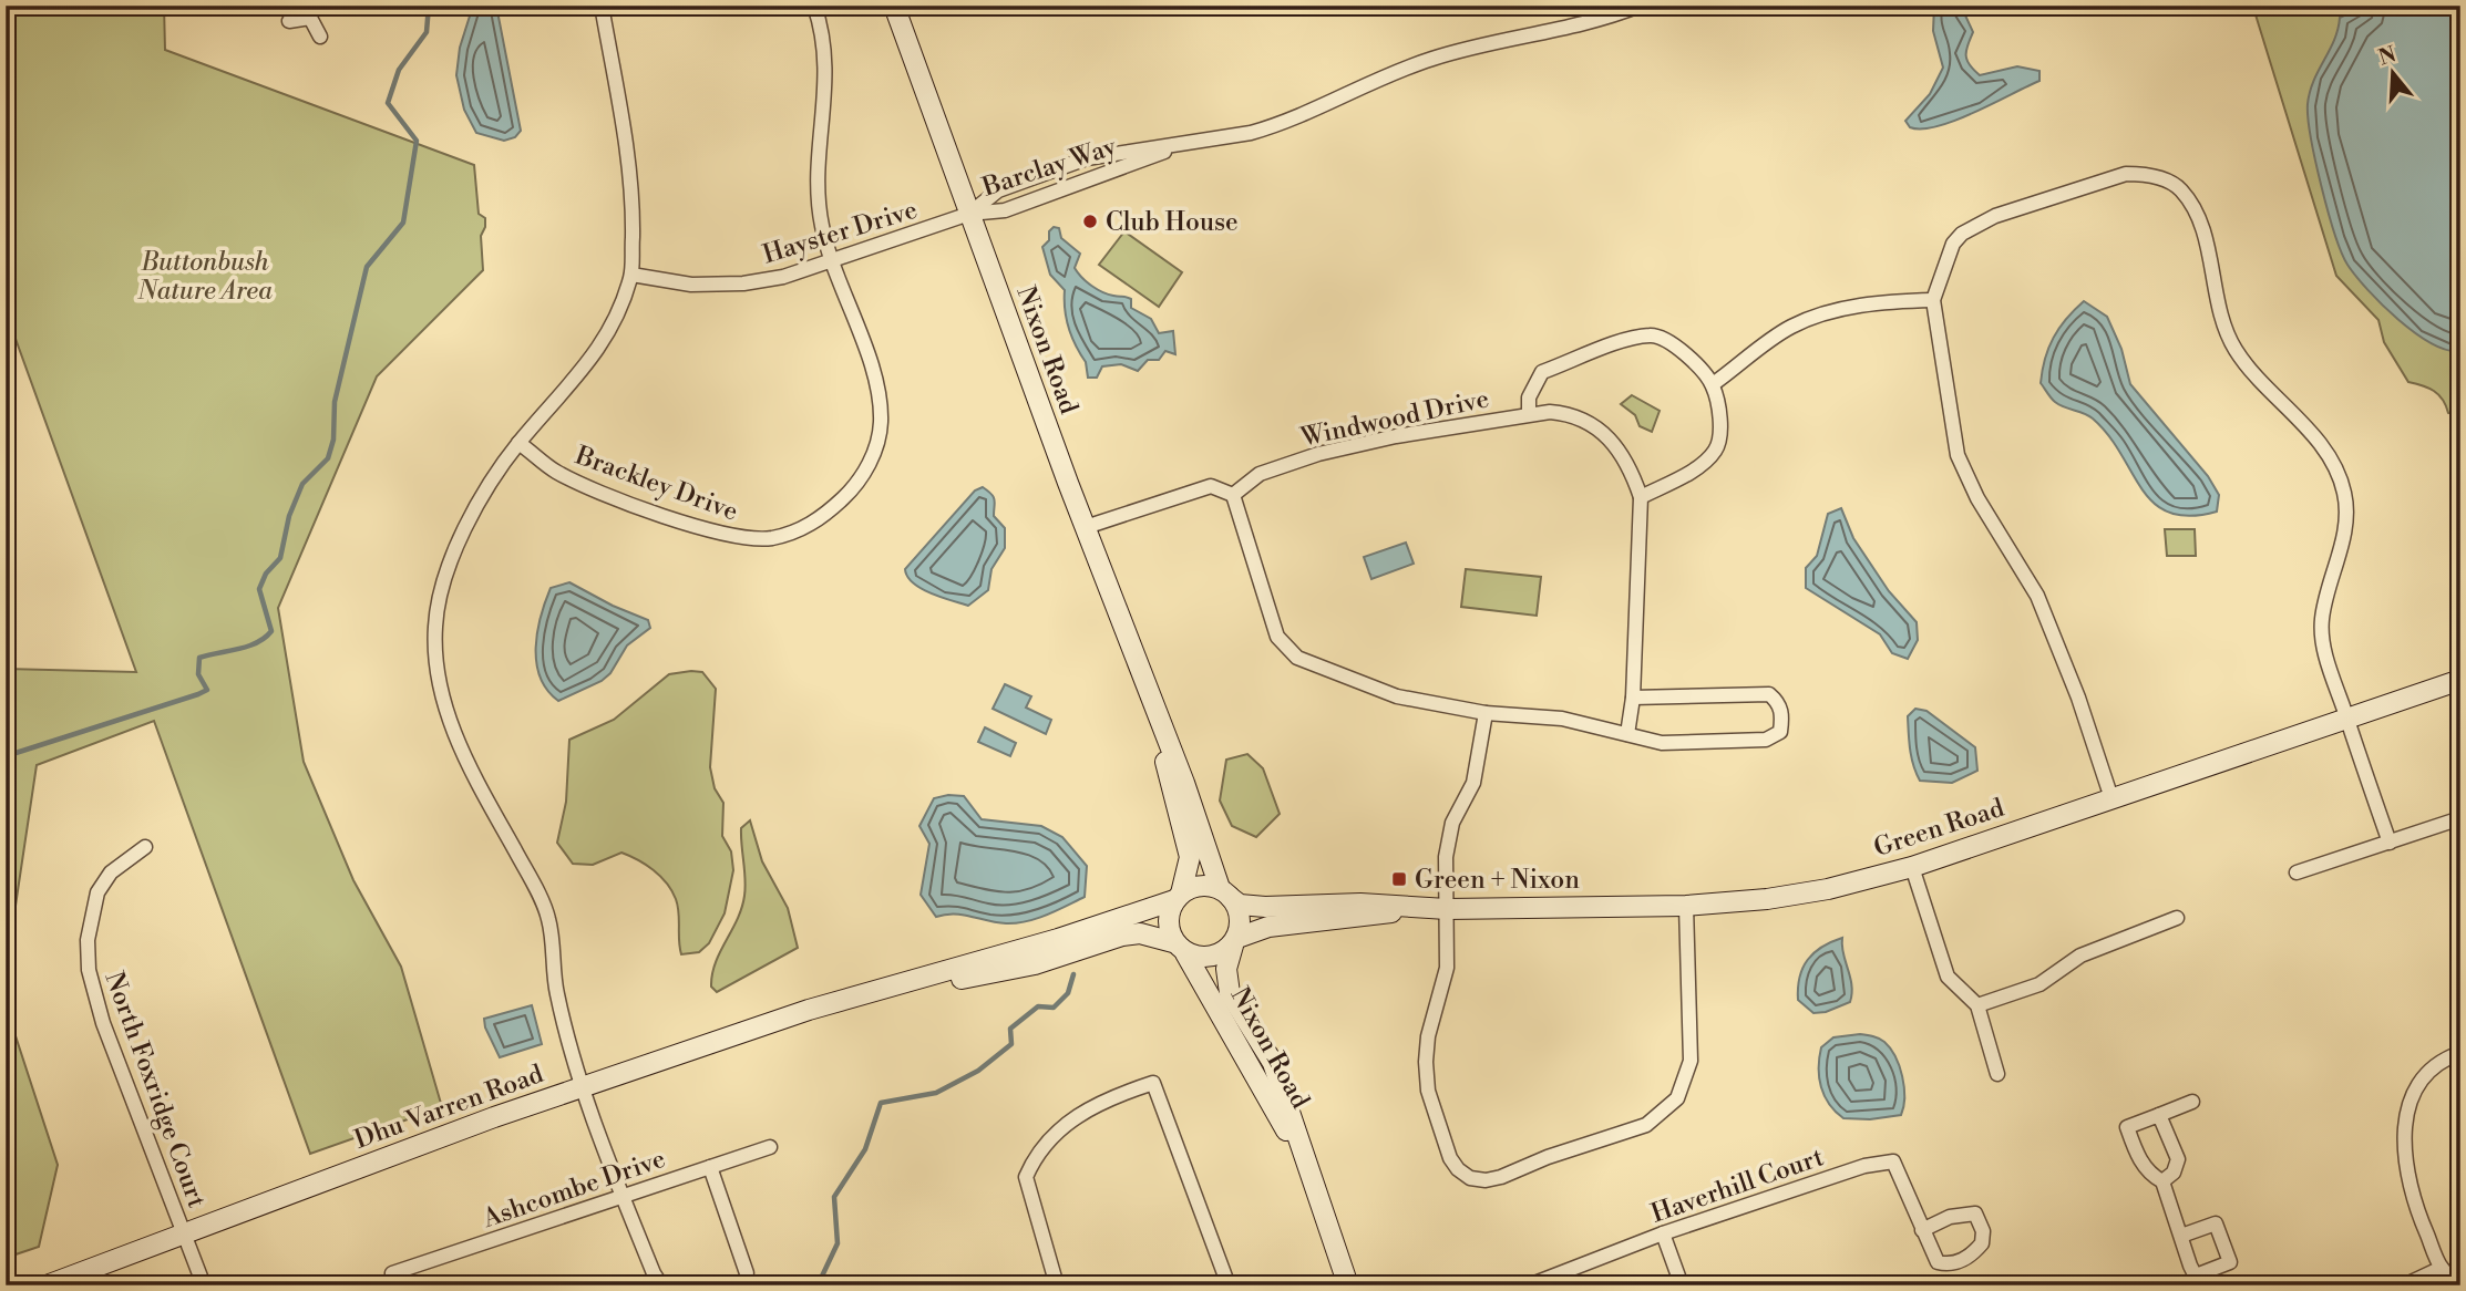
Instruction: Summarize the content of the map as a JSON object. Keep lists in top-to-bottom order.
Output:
{
  "streets": {
    "main road": ["Nixon Road", "Green Road", "Dhu Varren Road"],
    "street": [
      "Barclay Way",
      "Hayster Drive",
      "Windwood Drive",
      "Brackley Drive",
      "North Foxridge Court",
      "Haverhill Court",
      "Ashcombe Drive"
    ]
  },
  "crossings": [
    ["Barclay Way", "Hayster Drive"],
    ["Barclay Way", "Nixon Road"],
    ["Hayster Drive", "Nixon Road"],
    ["Hayster Drive", "Brackley Drive"],
    ["Nixon Road", "Green Road"],
    ["Nixon Road", "Dhu Varren Road"],
    ["Green Road", "Dhu Varren Road"],
    ["North Foxridge Court", "Dhu Varren Road"]
  ],
  "parks": ["Buttonbush Nature Area"],
  "places": {
    "other": ["Club House"],
    "transit": ["Green + Nixon"]
  },
  "north": "top"
}
